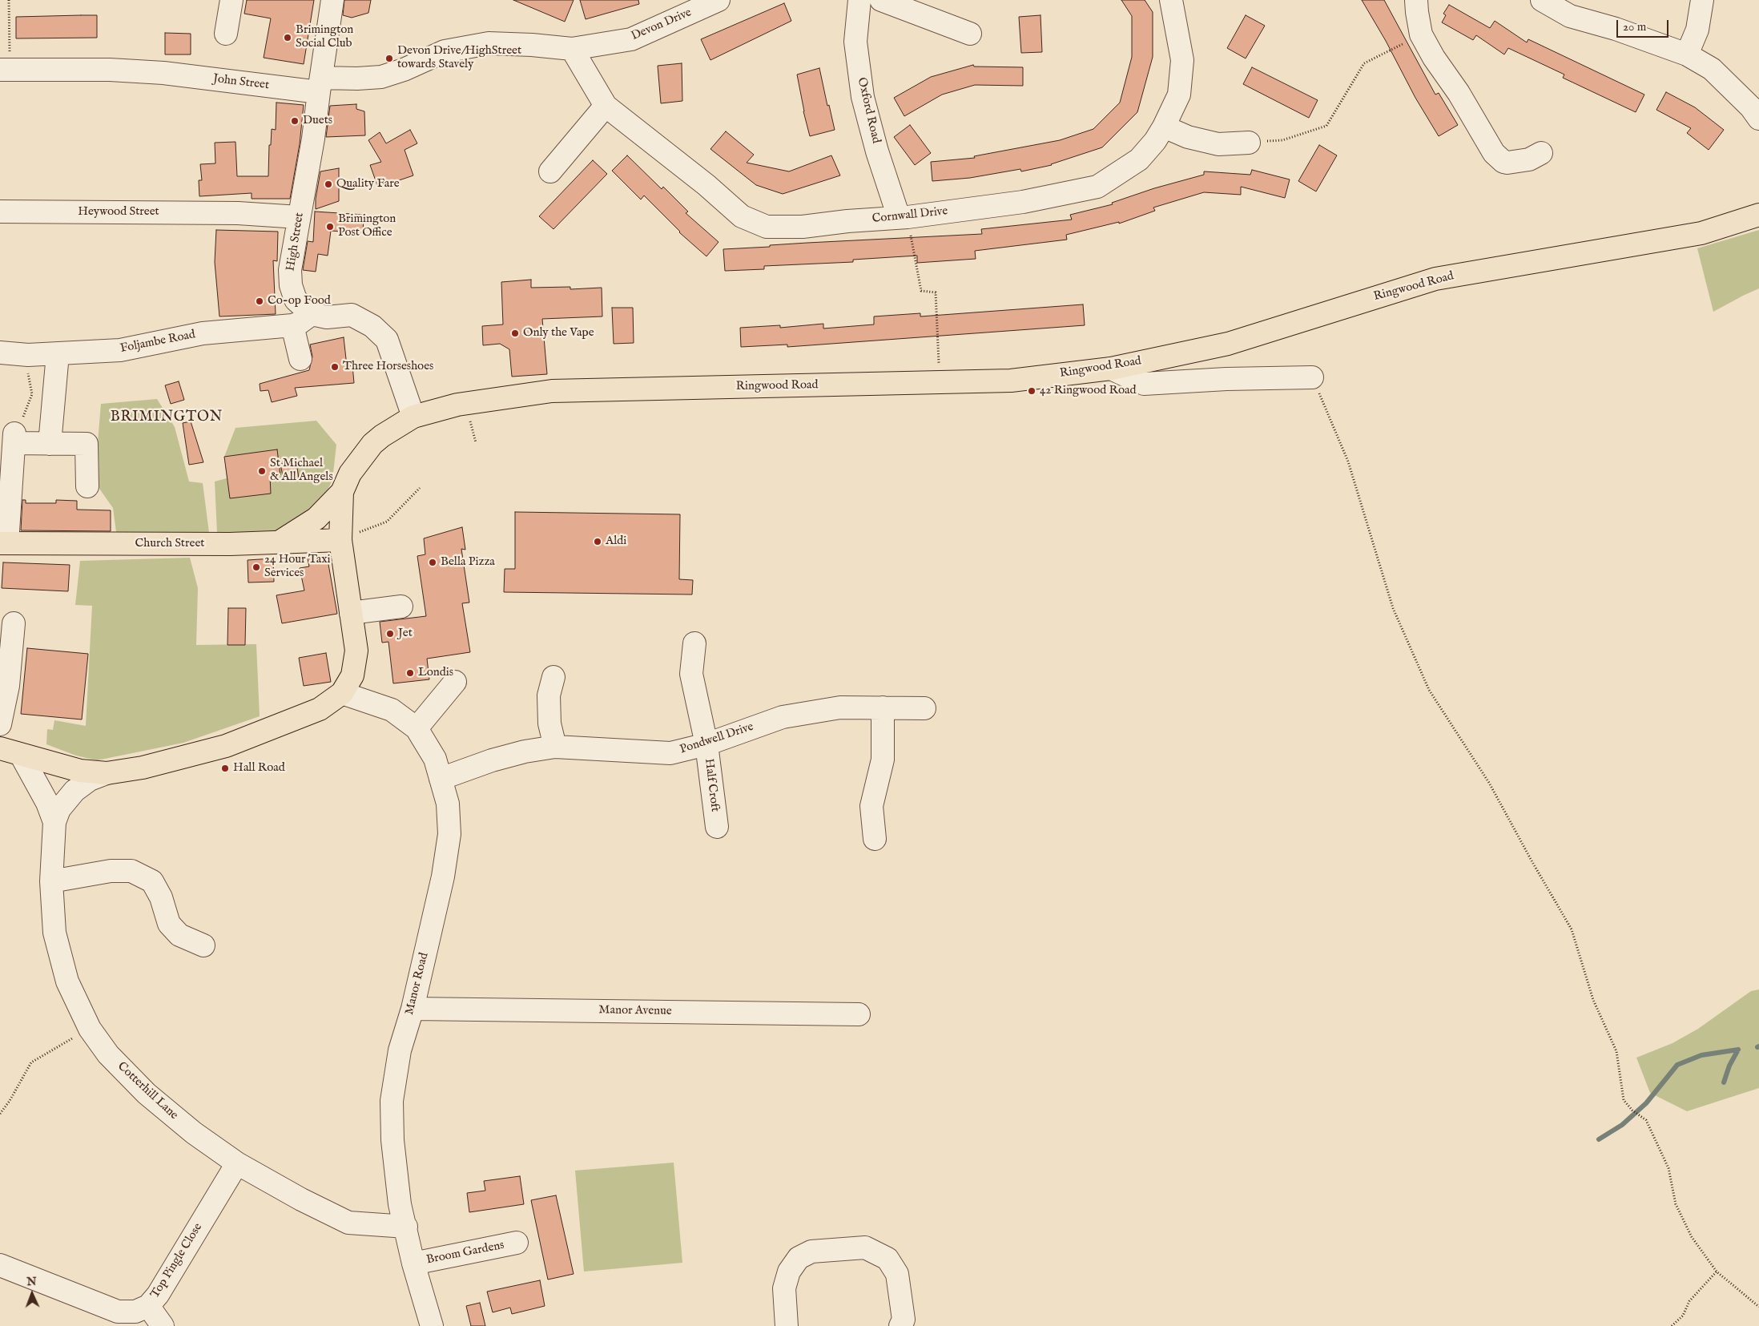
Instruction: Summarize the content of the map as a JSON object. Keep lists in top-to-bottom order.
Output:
{
  "streets": {
    "highway": ["Ringwood Road", "Church Street"],
    "street": [
      "Devon Drive",
      "John Street",
      "Oxford Road",
      "Heywood Street",
      "Cornwall Drive",
      "High Street",
      "Foljambe Road",
      "Pondwell Drive",
      "Half Croft",
      "Manor Road",
      "Manor Avenue",
      "Cotterhill Lane",
      "Broom Gardens",
      "Top Pingle Close"
    ]
  },
  "crossings": [
    ["Devon Drive", "John Street"],
    ["Devon Drive", "Cornwall Drive"],
    ["Devon Drive", "High Street"],
    ["John Street", "High Street"],
    ["Oxford Road", "Cornwall Drive"],
    ["Heywood Street", "High Street"],
    ["High Street", "Foljambe Road"],
    ["Ringwood Road", "Church Street"],
    ["Ringwood Road", "Manor Road"],
    ["Pondwell Drive", "Half Croft"],
    ["Pondwell Drive", "Manor Road"],
    ["Manor Road", "Manor Avenue"],
    ["Manor Road", "Cotterhill Lane"],
    ["Manor Road", "Broom Gardens"],
    ["Cotterhill Lane", "Top Pingle Close"]
  ],
  "districts": ["BRIMINGTON"],
  "places": [
    "Brimington Social Club",
    "Devon Drive/HighStreet towards Stavely",
    "Duets",
    "Quality Fare",
    "Brimington Post Office",
    "Co-op Food",
    "Only the Vape",
    "Three Horseshoes",
    "42 Ringwood Road",
    "St Michael & All Angels",
    "Aldi",
    "Bella Pizza",
    "24 Hour Taxi Services",
    "Jet",
    "Londis",
    "Hall Road"
  ],
  "scale_bar": "20 m",
  "north": "top"
}
